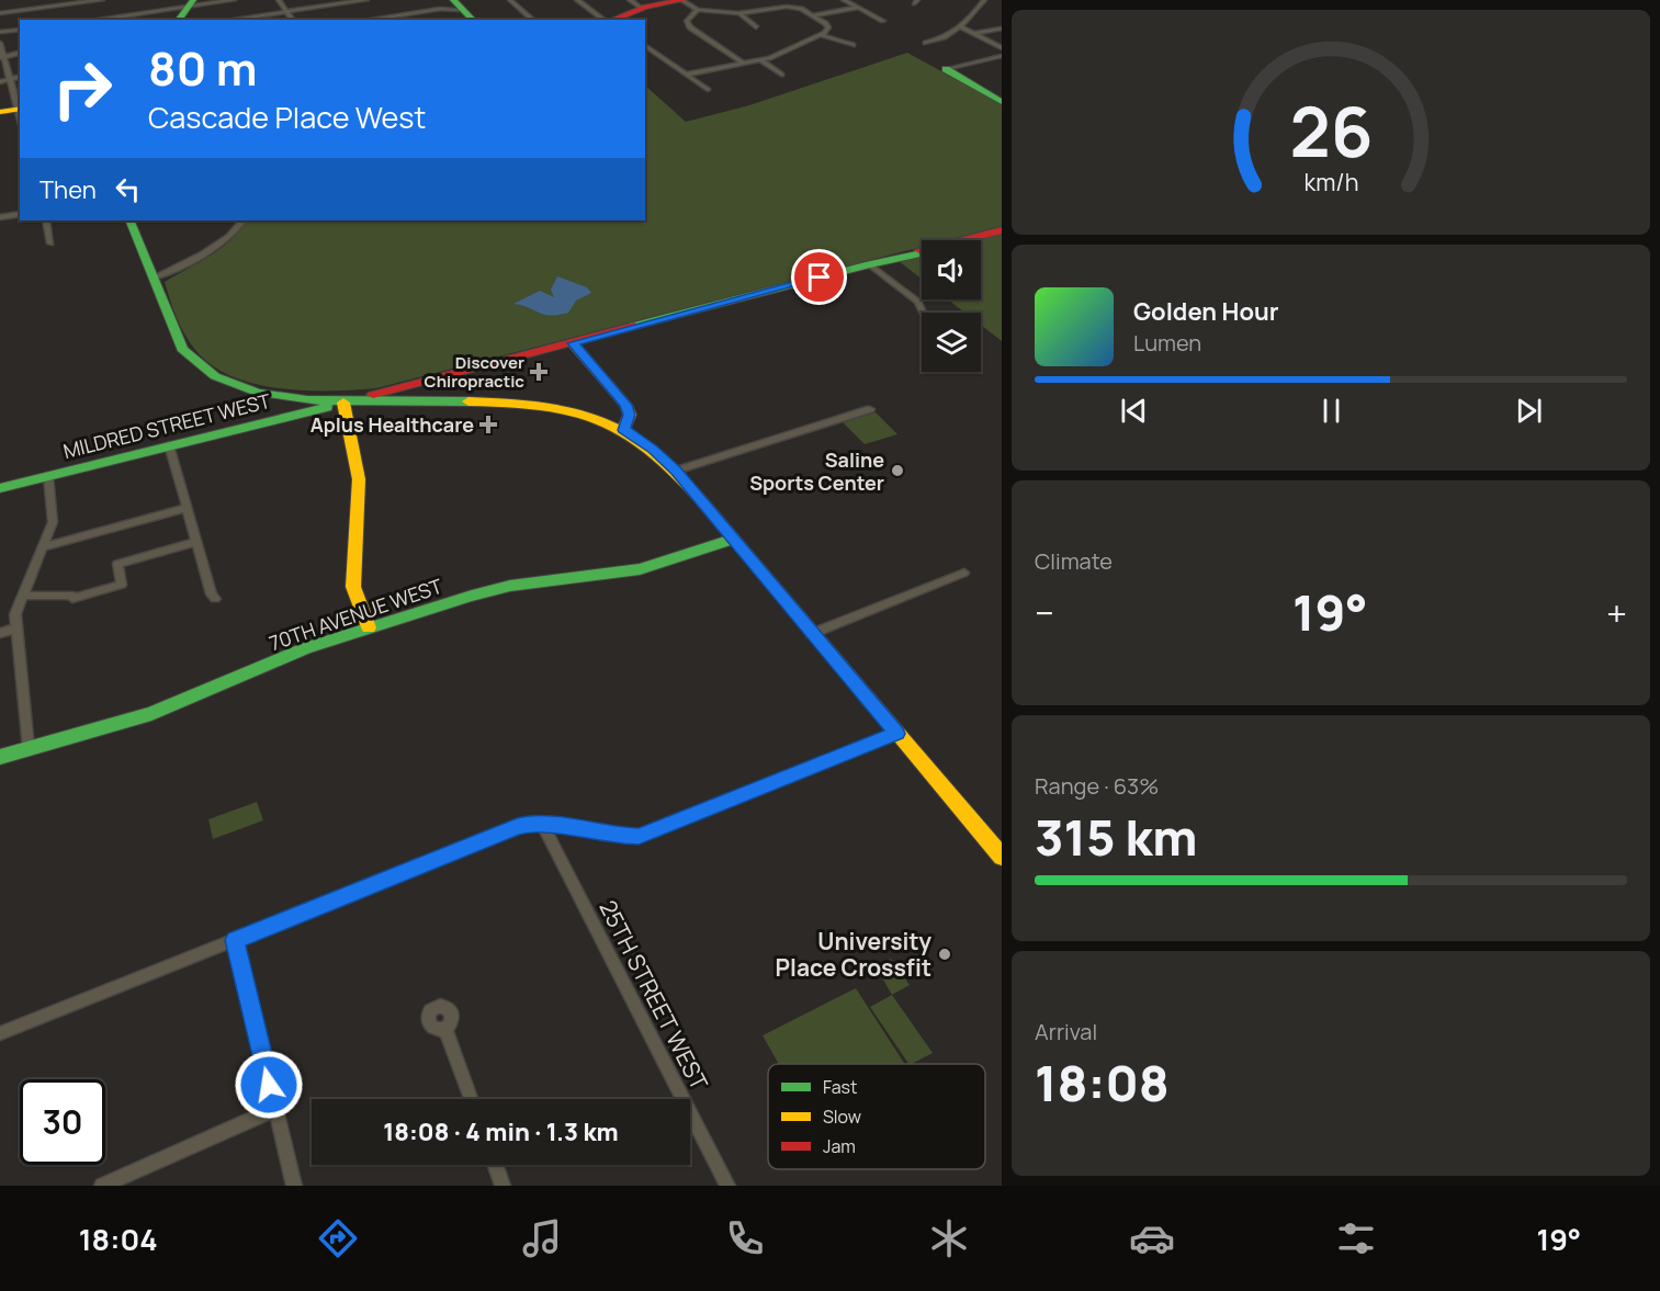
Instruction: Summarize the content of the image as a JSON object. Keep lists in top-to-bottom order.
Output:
{
  "streets": {
    "street": ["MILDRED STREET WEST", "70TH AVENUE WEST", "25TH STREET WEST"]
  },
  "places": {
    "health": ["Discover Chiropractic", "Aplus Healthcare"],
    "other": ["Saline Sports Center", "University Place Crossfit"]
  },
  "legend": ["Fast", "Slow", "Jam"],
  "page": {
    "turn": ["80 m", "Cascade Place West"],
    "then": "Then",
    "song": ["Golden Hour", "Lumen"],
    "tile": [
      "Climate",
      ["Range · 63%", "315 km"],
      ["Arrival", "18:08"]
    ],
    "heat": ["−", "19°", "+"],
    "limit": "30",
    "trip": "18:08 · 4 min · 1.3 km",
    "tabs": ["18:04", "19°"],
    "gauge": ["26", "km/h"]
  }
}
